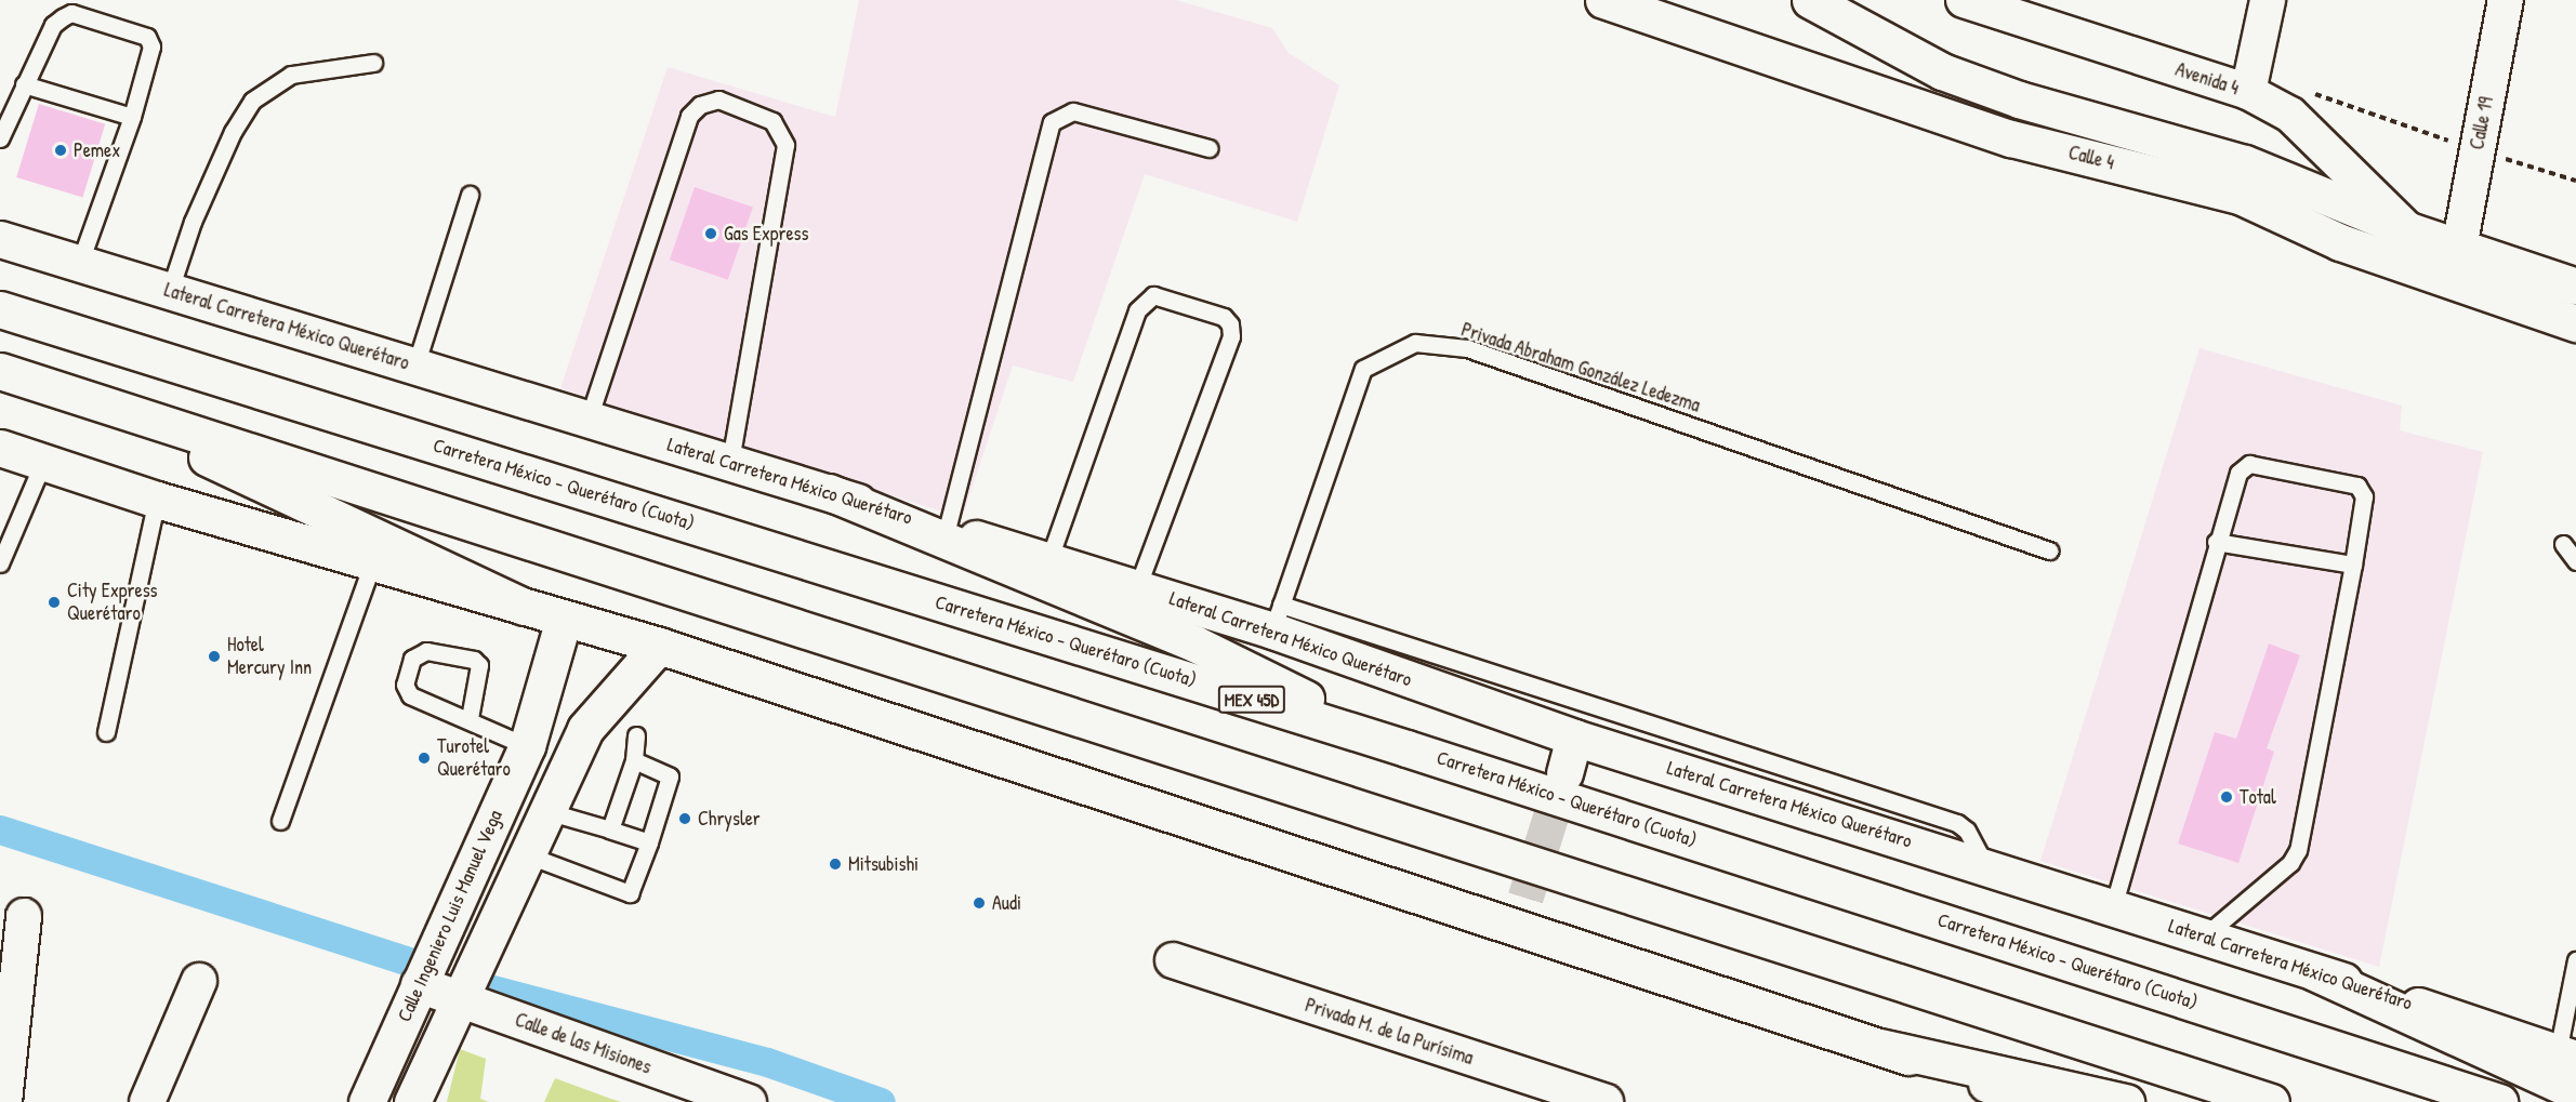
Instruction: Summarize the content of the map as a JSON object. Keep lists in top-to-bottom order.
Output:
{
  "streets": {
    "main road": [
      "Calle 4",
      "Lateral Carretera México Querétaro",
      "Carretera México - Querétaro (Cuota)",
      "MEX 45D",
      "Calle Ingeniero Luis Manuel Vega",
      "Calle de las Misiones"
    ],
    "street": ["Avenida 4", "Calle 19", "Privada M. de la Purísima"],
    "lane": ["Privada Abraham González Ledezma"]
  },
  "crossings": [
    ["Avenida 4", "Calle 4"],
    ["Calle 19", "Calle 4"],
    ["Lateral Carretera México Querétaro", "Privada Abraham González Ledezma"],
    ["Calle Ingeniero Luis Manuel Vega", "Calle de las Misiones"]
  ],
  "places": [
    "Pemex",
    "Gas Express",
    "City Express Querétaro",
    "Hotel Mercury Inn",
    "Turotel Querétaro",
    "Total",
    "Chrysler",
    "Mitsubishi",
    "Audi"
  ]
}
